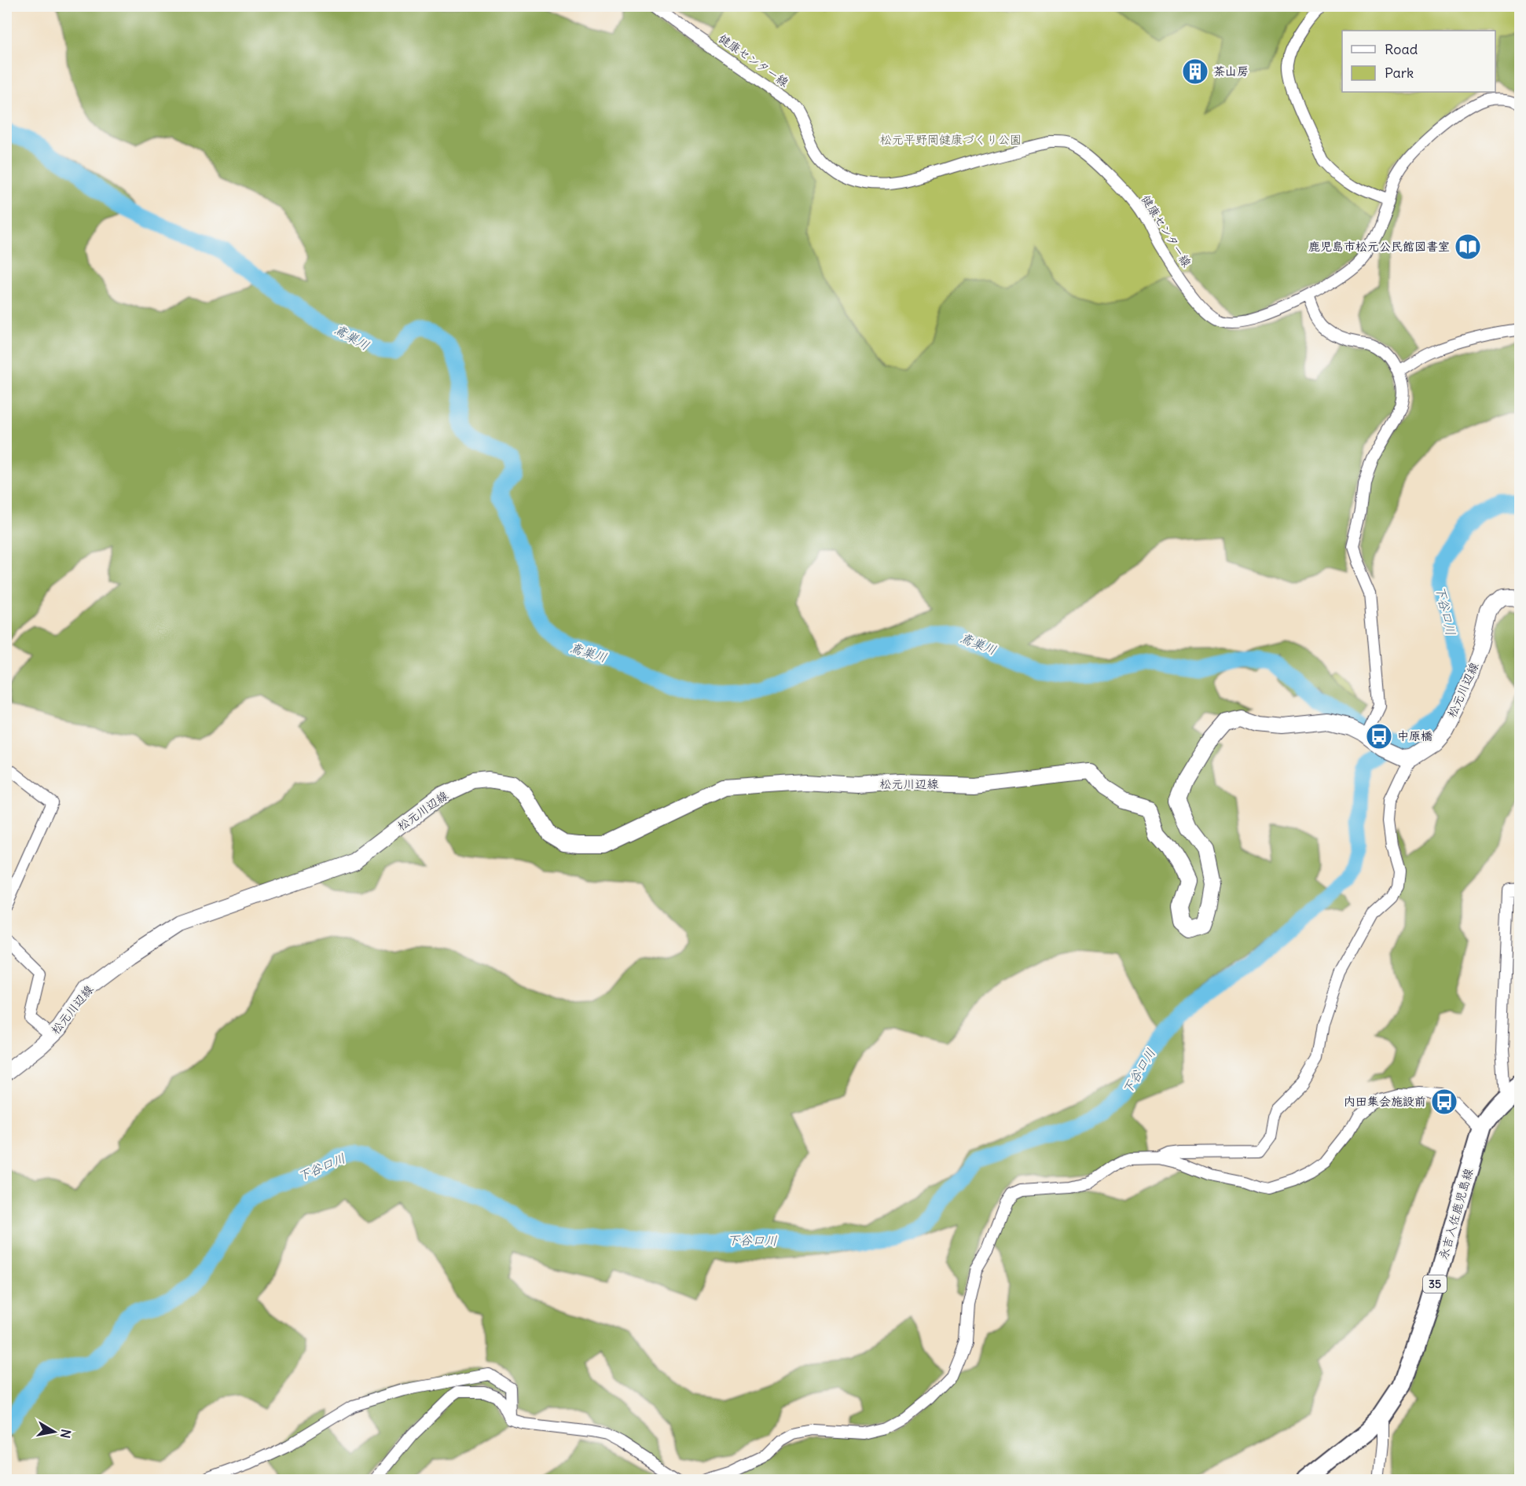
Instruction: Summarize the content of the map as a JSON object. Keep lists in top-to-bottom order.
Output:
{
  "streets": {
    "main road": ["松元川辺線", "永吉入佐鹿児島線", "35"],
    "street": ["健康センター線"]
  },
  "water": ["鳶巣川", "下谷口川"],
  "parks": ["松元平野岡健康づくり公園"],
  "places": {
    "building": ["茶山房"],
    "library": ["鹿児島市松元公民館図書室"],
    "bus stop": ["中原橋", "内田集会施設前"]
  },
  "legend": ["Road", "Park"],
  "north": "right"
}
